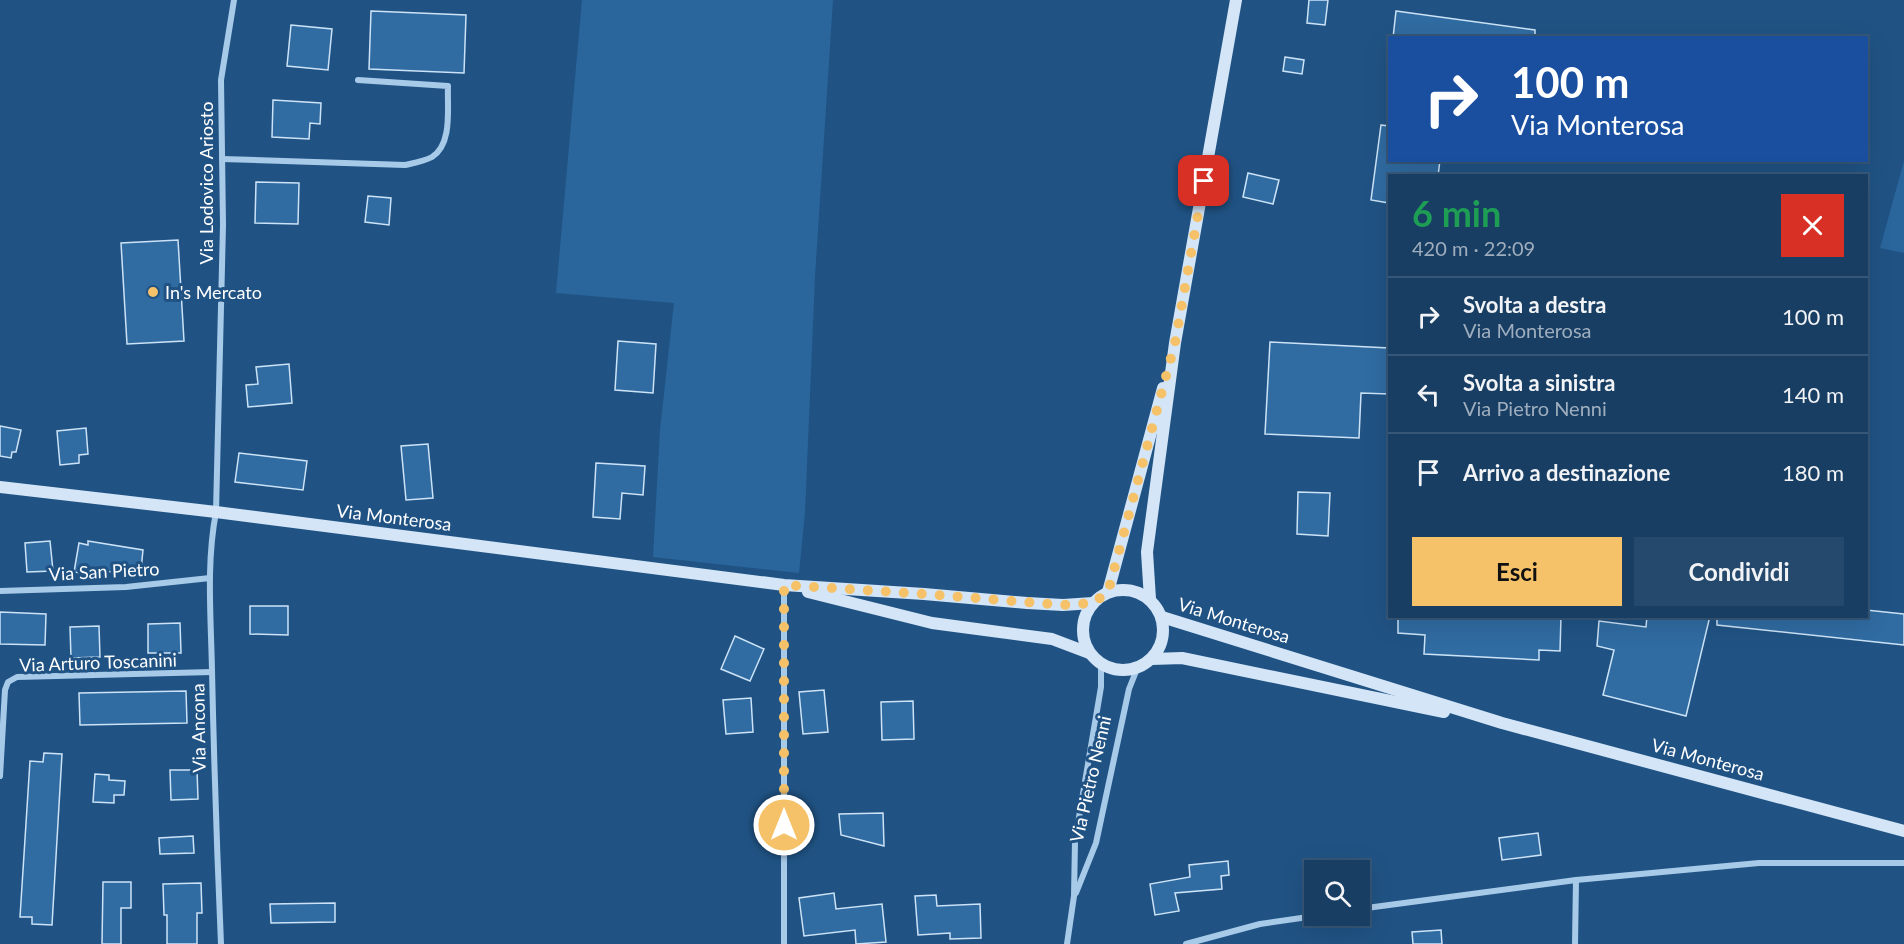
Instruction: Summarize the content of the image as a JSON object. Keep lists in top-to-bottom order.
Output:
{
  "streets": {
    "main road": ["Via Monterosa"],
    "street": [
      "Via Lodovico Ariosto",
      "Via San Pietro",
      "Via Arturo Toscanini",
      "Via Ancona",
      "Via Pietro Nenni"
    ]
  },
  "crossings": [
    ["Via Lodovico Ariosto", "Via Monterosa"],
    ["Via Lodovico Ariosto", "Via Ancona"],
    ["Via Monterosa", "Via Ancona"],
    ["Via Monterosa", "Via Pietro Nenni"],
    ["Via San Pietro", "Via Ancona"],
    ["Via Arturo Toscanini", "Via Ancona"]
  ],
  "places": ["In's Mercato"],
  "page": {
    "turn": ["100 m", "Via Monterosa"],
    "heading": ["6 min", "420 m · 22:09"],
    "list": [
      {
        "name": "Svolta a destra",
        "note": "Via Monterosa",
        "value": "100 m"
      },
      {
        "name": "Svolta a sinistra",
        "note": "Via Pietro Nenni",
        "value": "140 m"
      },
      {
        "name": "Arrivo a destinazione",
        "value": "180 m"
      }
    ],
    "buttons": ["Esci", "Condividi"]
  }
}
